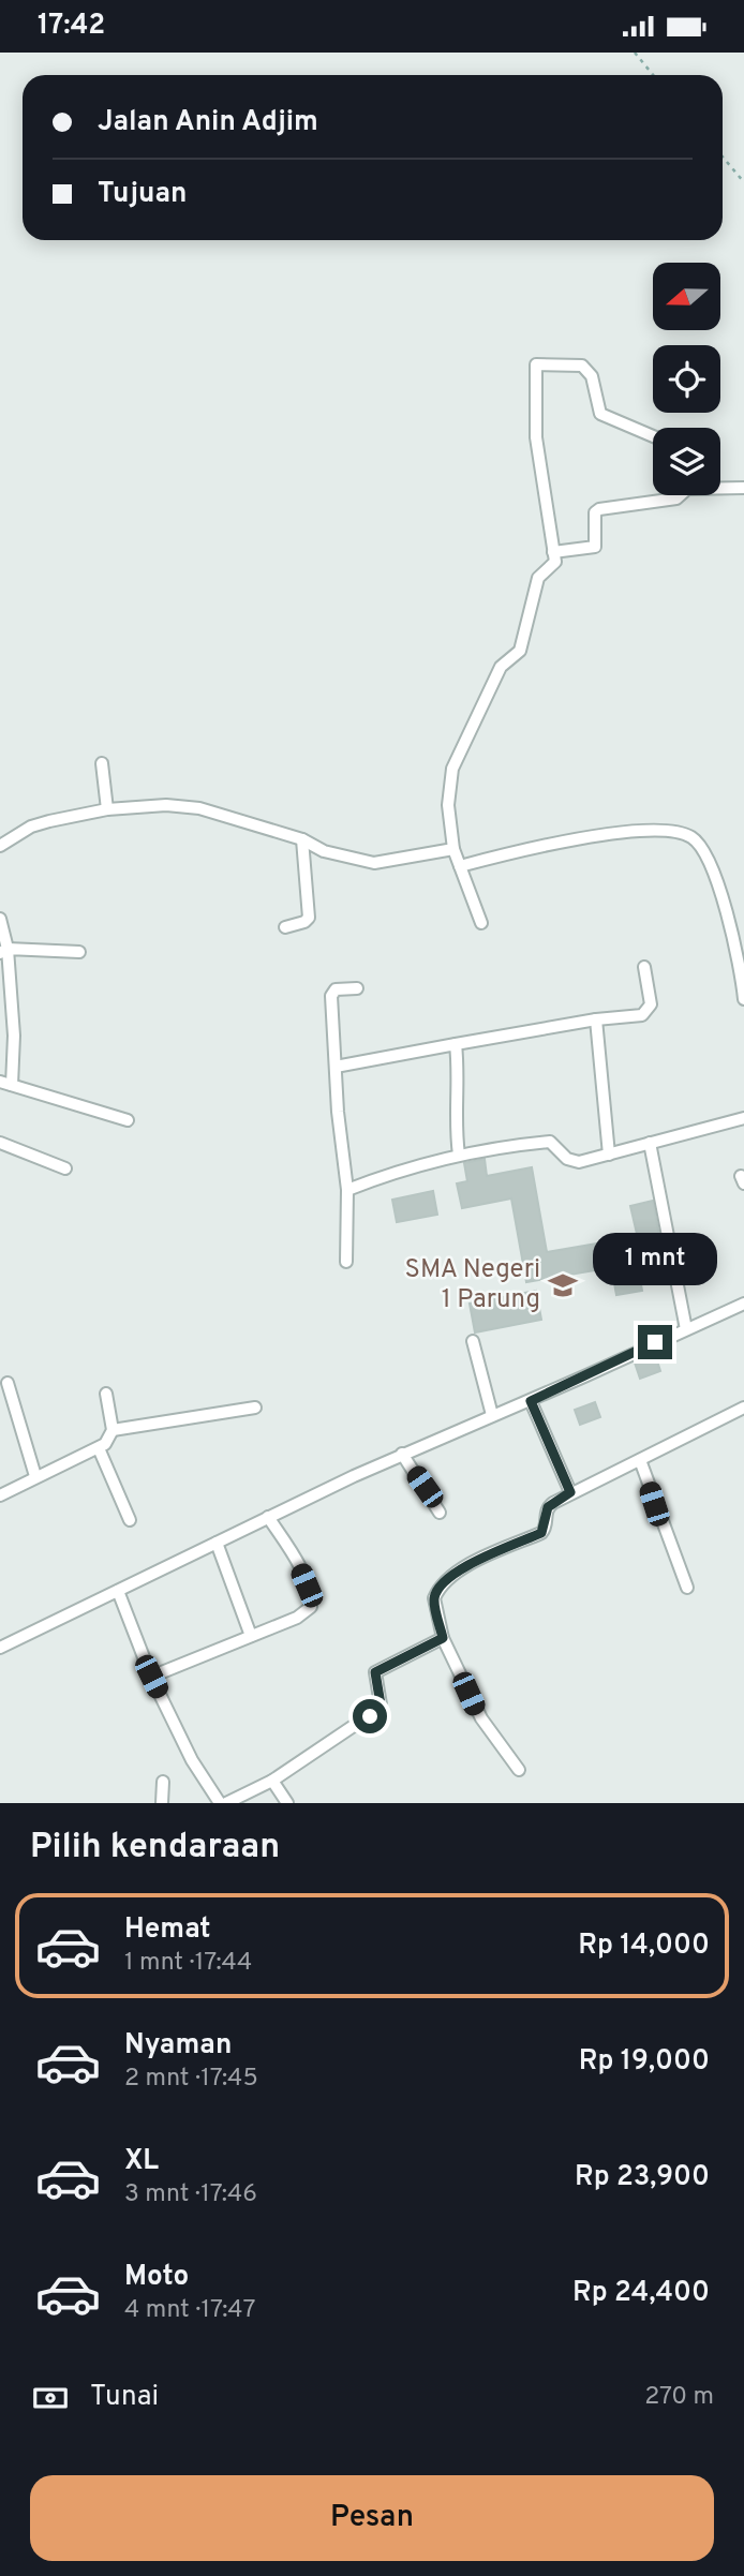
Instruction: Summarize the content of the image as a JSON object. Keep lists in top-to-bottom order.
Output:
{
  "places": {
    "school or university": ["SMA Negeri 1 Parung"]
  },
  "north": "left",
  "page": {
    "status": "17:42",
    "banner": ["Jalan Anin Adjim", "Tujuan"],
    "bubble": "1 mnt",
    "heading": "Pilih kendaraan",
    "list": [
      {
        "name": "Hemat",
        "note": "1 mnt · 17:44",
        "value": "Rp 14,000"
      },
      {
        "name": "Nyaman",
        "note": "2 mnt · 17:45",
        "value": "Rp 19,000"
      },
      {
        "name": "XL",
        "note": "3 mnt · 17:46",
        "value": "Rp 23,900"
      },
      {
        "name": "Moto",
        "note": "4 mnt · 17:47",
        "value": "Rp 24,400"
      }
    ],
    "pay": ["Tunai", "270 m"],
    "buttons": "Pesan"
  }
}
